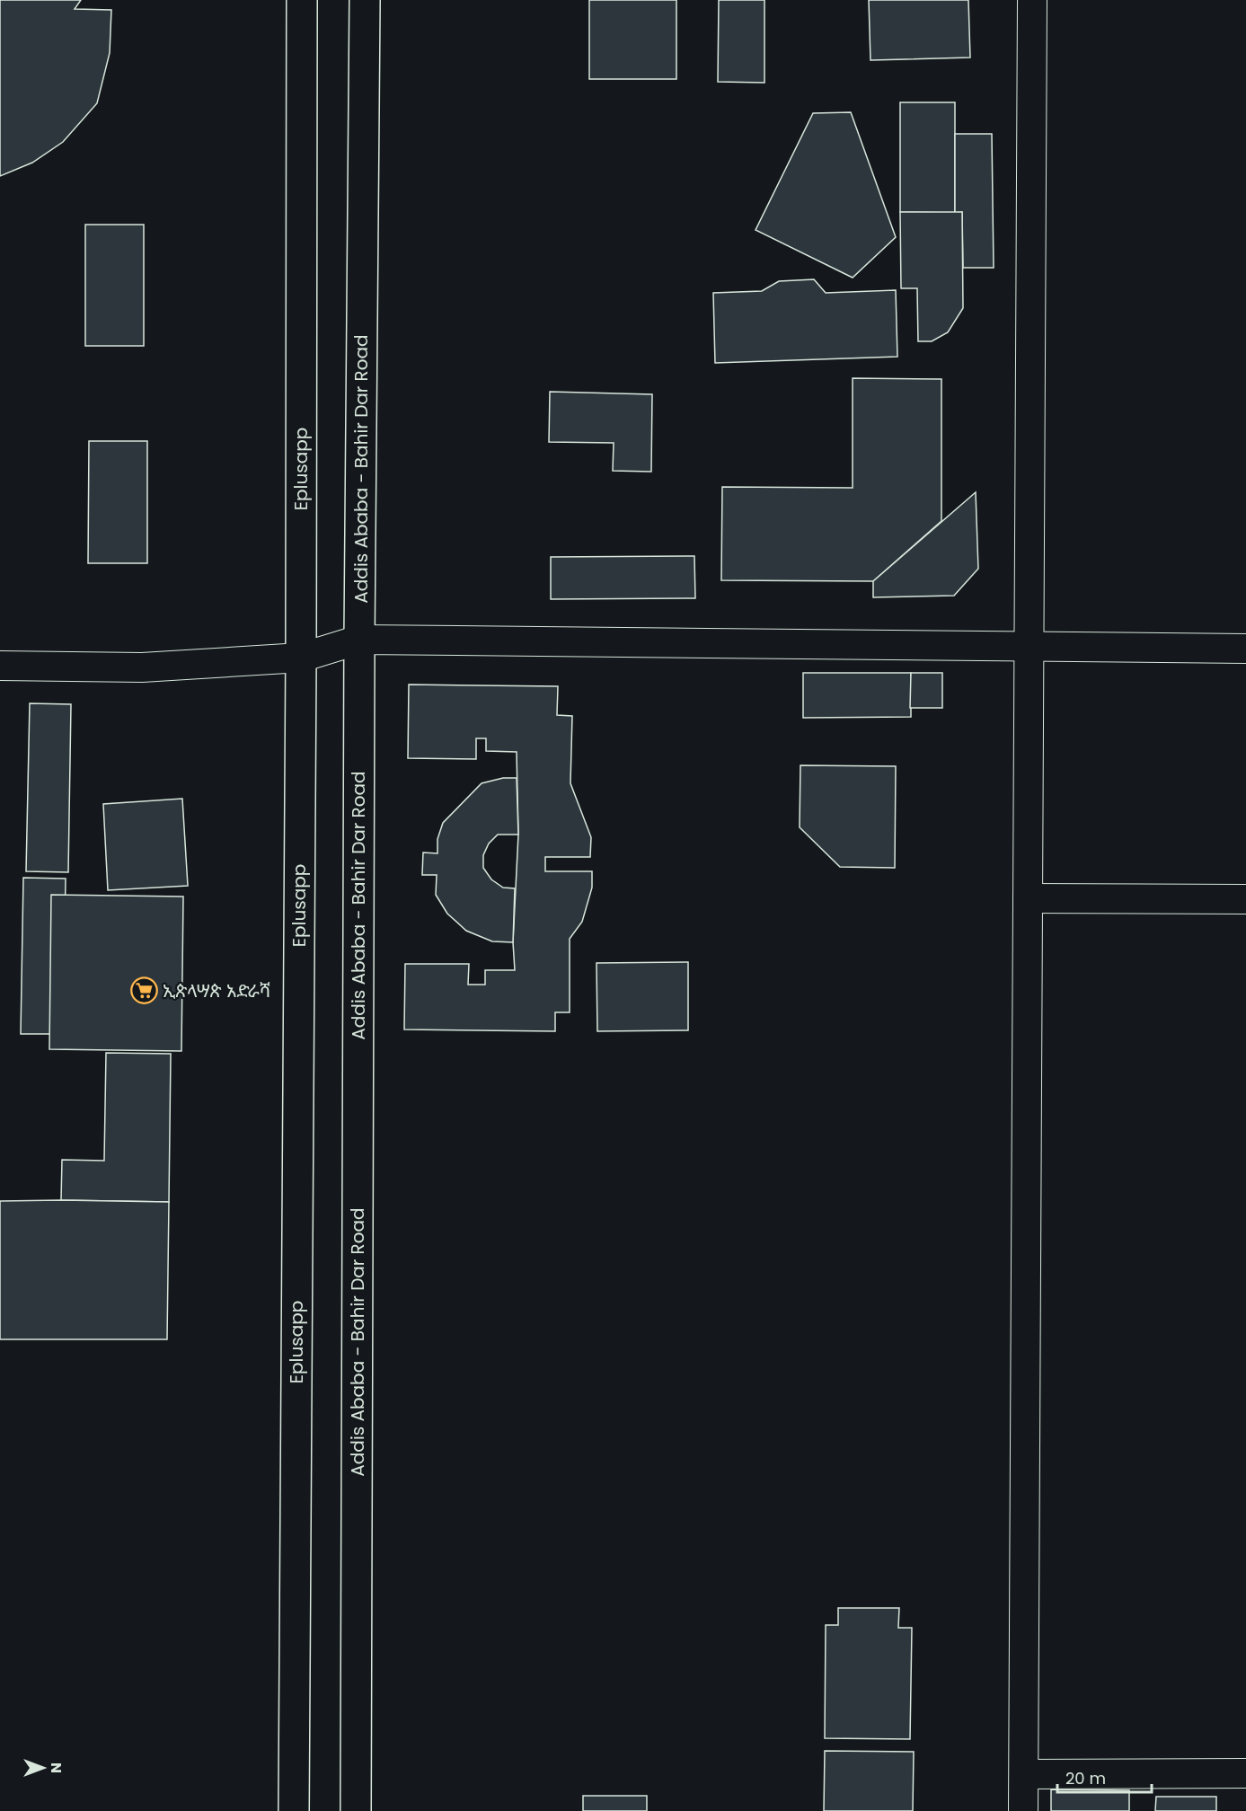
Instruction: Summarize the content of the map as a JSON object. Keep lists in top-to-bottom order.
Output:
{
  "streets": {
    "highway": ["Eplusapp", "Addis Ababa - Bahir Dar Road"]
  },
  "places": {
    "supermarket": ["ኢጵላሣጵ አድራሻ"]
  },
  "scale_bar": "20 m",
  "north": "right"
}
